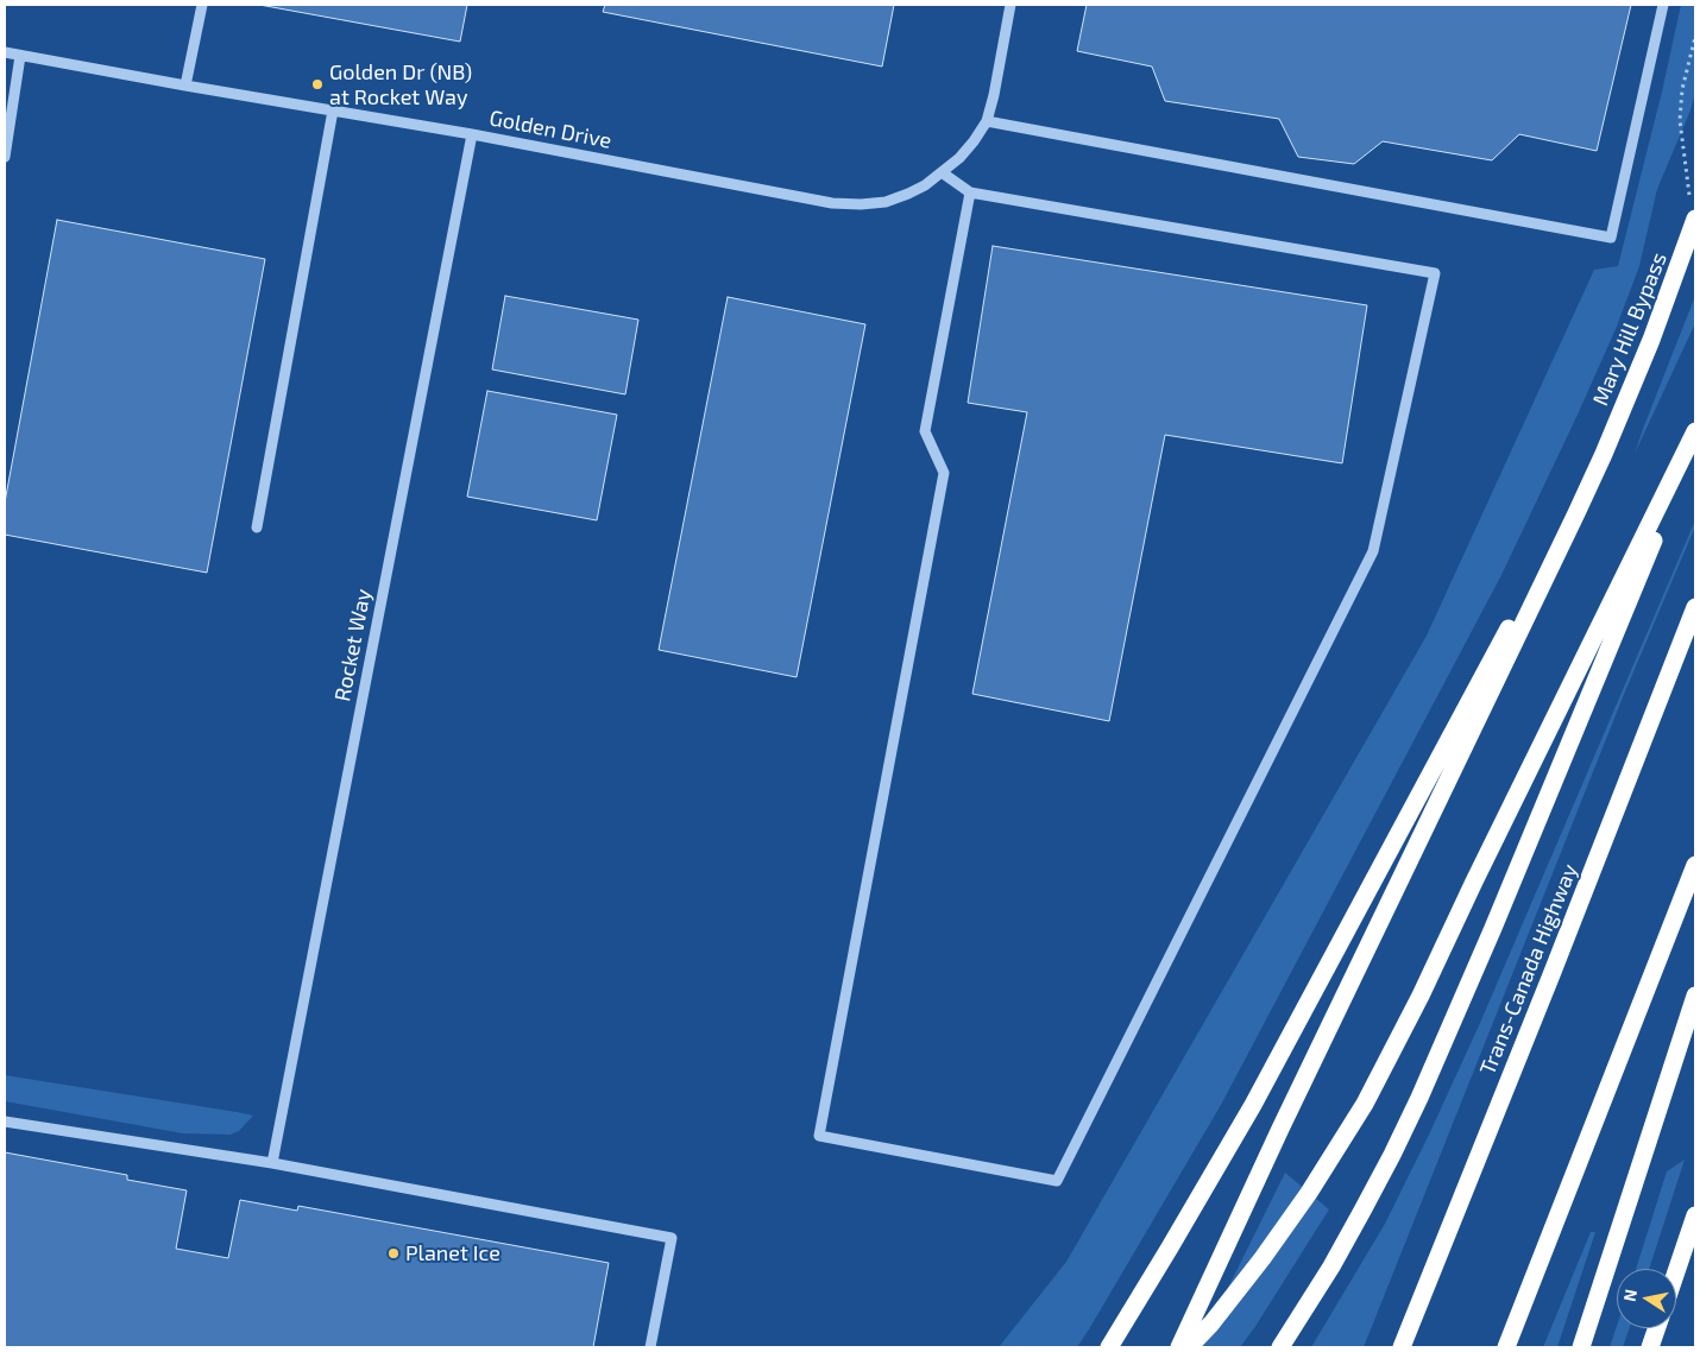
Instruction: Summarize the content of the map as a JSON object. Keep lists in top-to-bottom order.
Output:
{
  "streets": {
    "highway": ["Mary Hill Bypass", "Trans-Canada Highway"],
    "street": ["Golden Drive", "Rocket Way"]
  },
  "crossings": [
    ["Golden Drive", "Rocket Way"]
  ],
  "places": ["Golden Dr (NB) at Rocket Way", "Planet Ice"],
  "north": "left"
}
